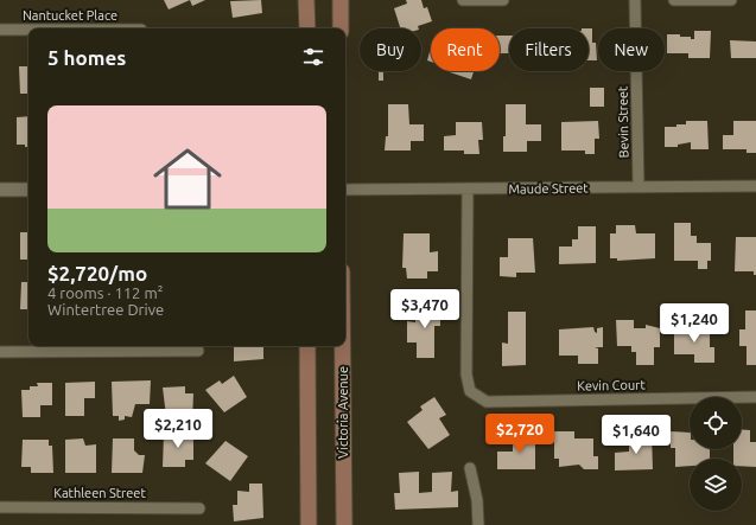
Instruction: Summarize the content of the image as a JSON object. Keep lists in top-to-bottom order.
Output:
{
  "streets": {
    "main road": ["Victoria Avenue"],
    "street": [
      "Nantucket Place",
      "Bevin Street",
      "Maude Street",
      "Kevin Court",
      "Kathleen Street"
    ]
  },
  "crossings": [
    ["Bevin Street", "Maude Street"],
    ["Maude Street", "Kevin Court"]
  ],
  "page": {
    "chip": [
      "Buy",
      "Rent",
      "Filters",
      "New"
    ],
    "heading": "5 homes",
    "list": [
      {
        "name": "$2,720/mo",
        "note": "4 rooms · 112 m² · Wintertree Drive"
      }
    ],
    "price": [
      "$3,470",
      "$1,240",
      "$2,210",
      "$2,720",
      "$1,640"
    ]
  }
}
